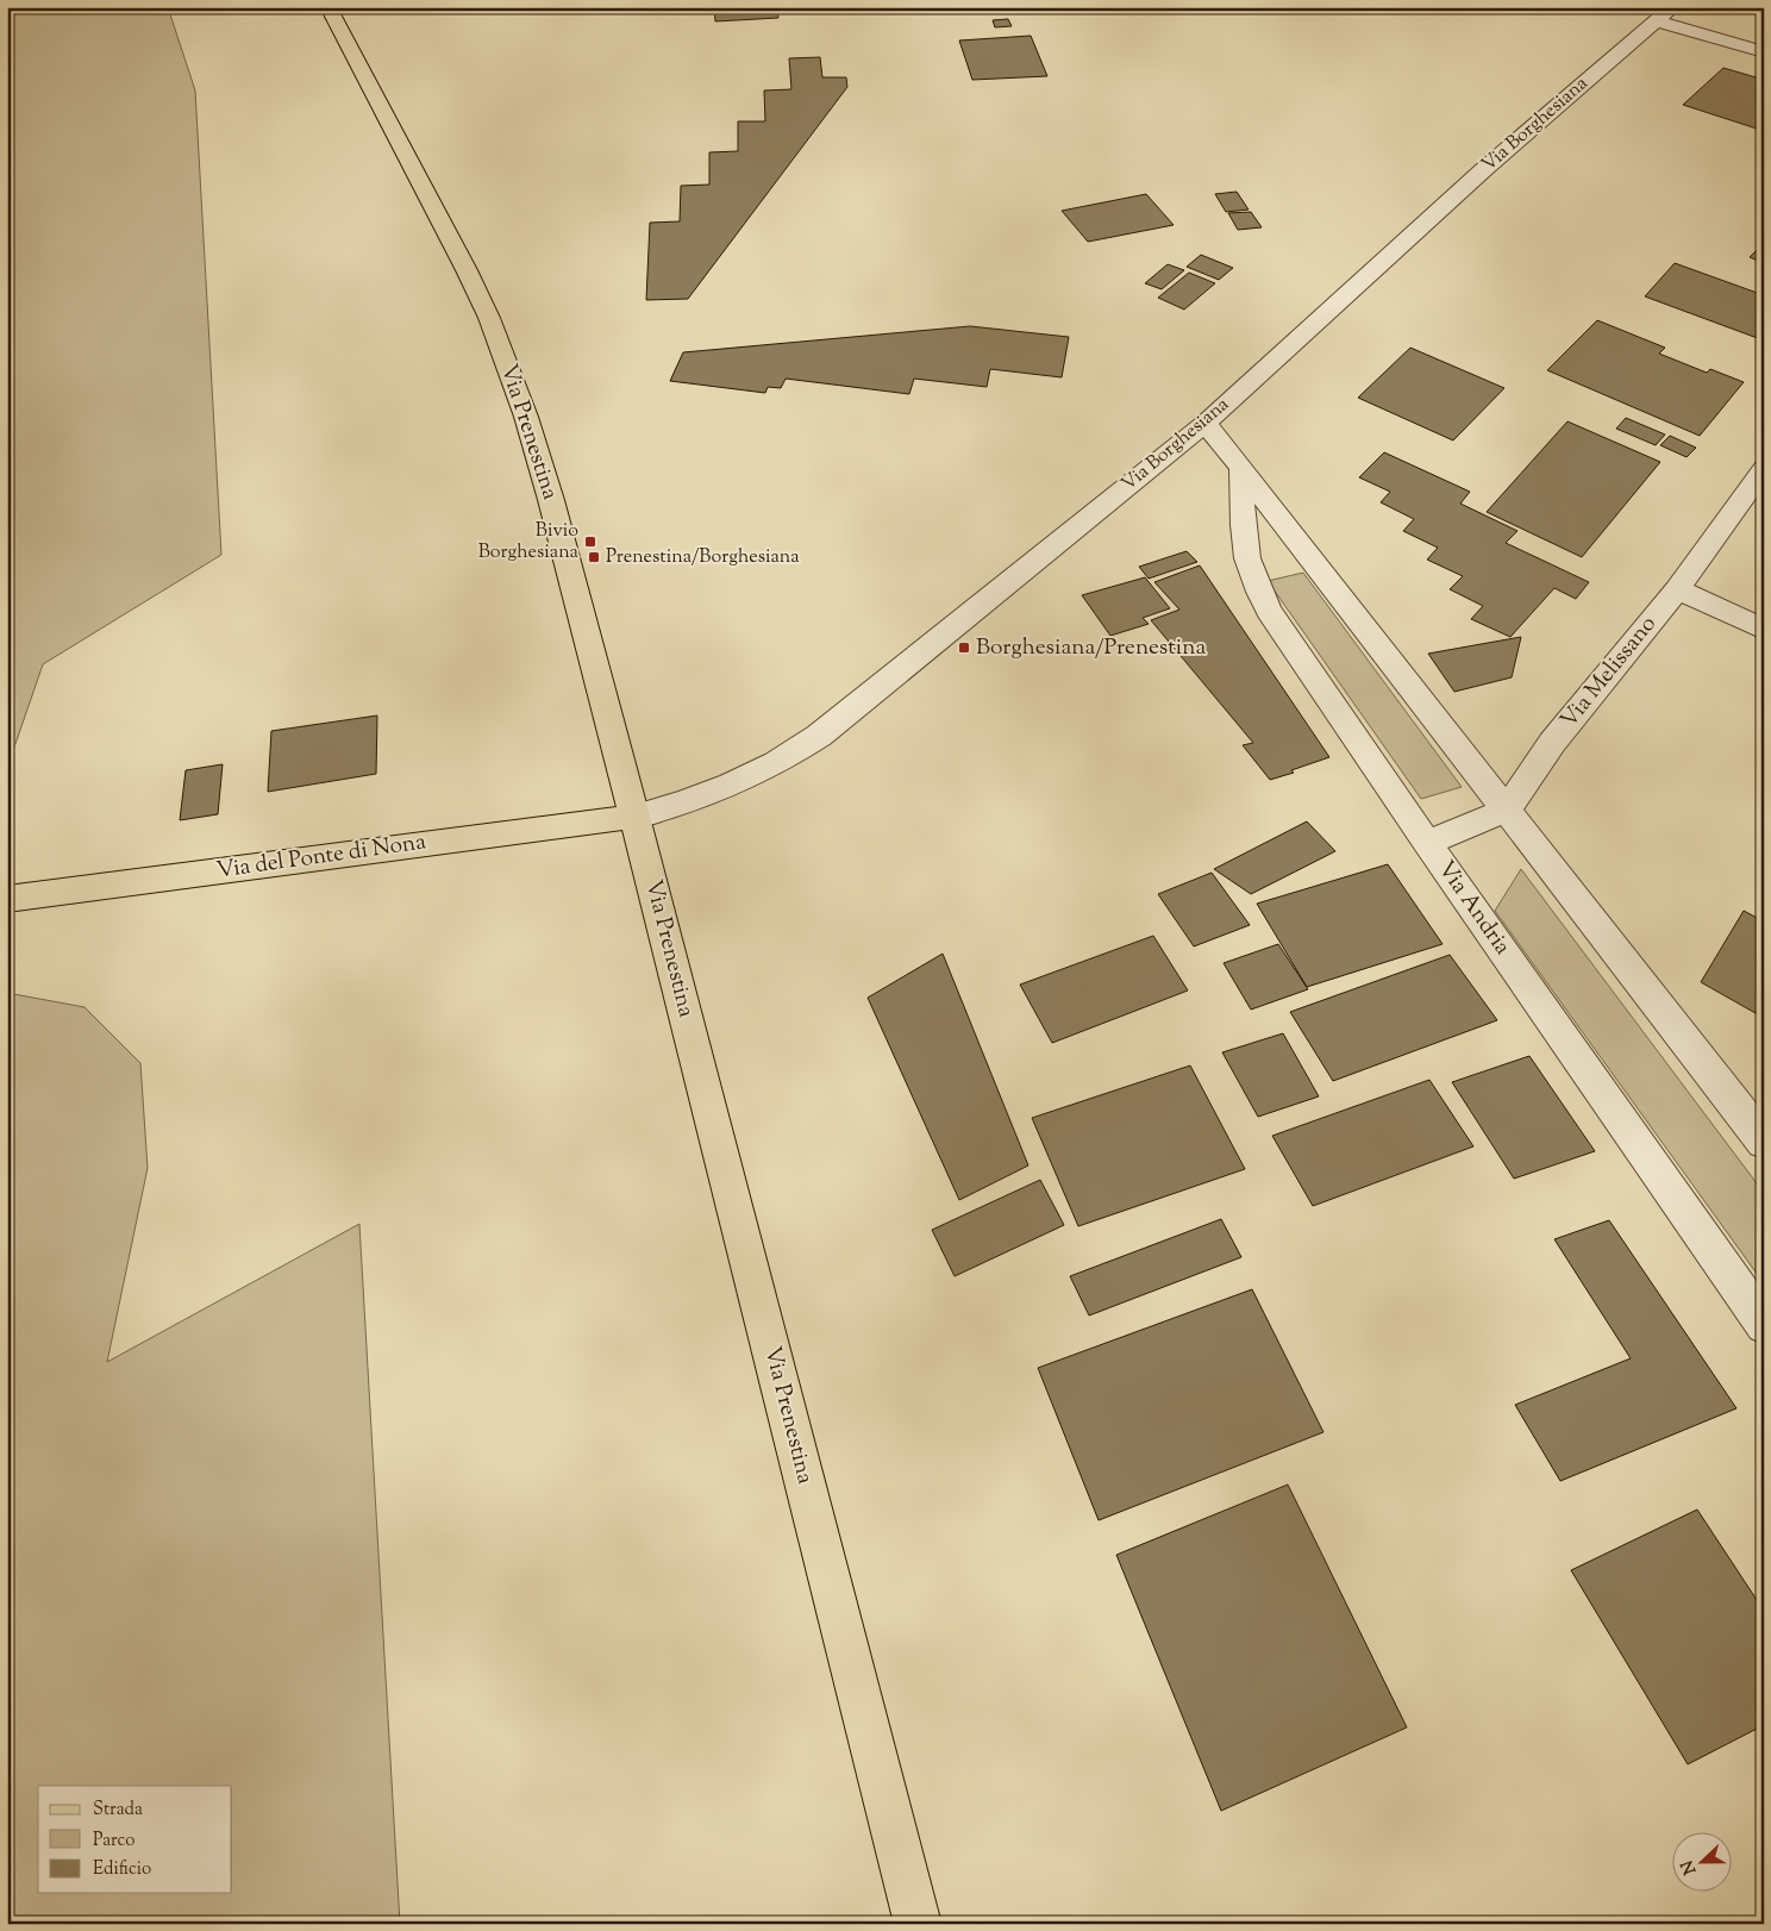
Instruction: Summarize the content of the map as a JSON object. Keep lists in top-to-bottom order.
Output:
{
  "streets": {
    "main road": ["Via Prenestina", "Via del Ponte di Nona"],
    "street": ["Via Borghesiana", "Via Melissano", "Via Andria"]
  },
  "crossings": [
    ["Via Borghesiana", "Via Prenestina"],
    ["Via Borghesiana", "Via del Ponte di Nona"],
    ["Via Prenestina", "Via del Ponte di Nona"]
  ],
  "places": {
    "transit": ["Bivio Borghesiana", "Prenestina/Borghesiana", "Borghesiana/Prenestina"]
  },
  "legend": ["Strada", "Parco", "Edificio"],
  "north": "left"
}
